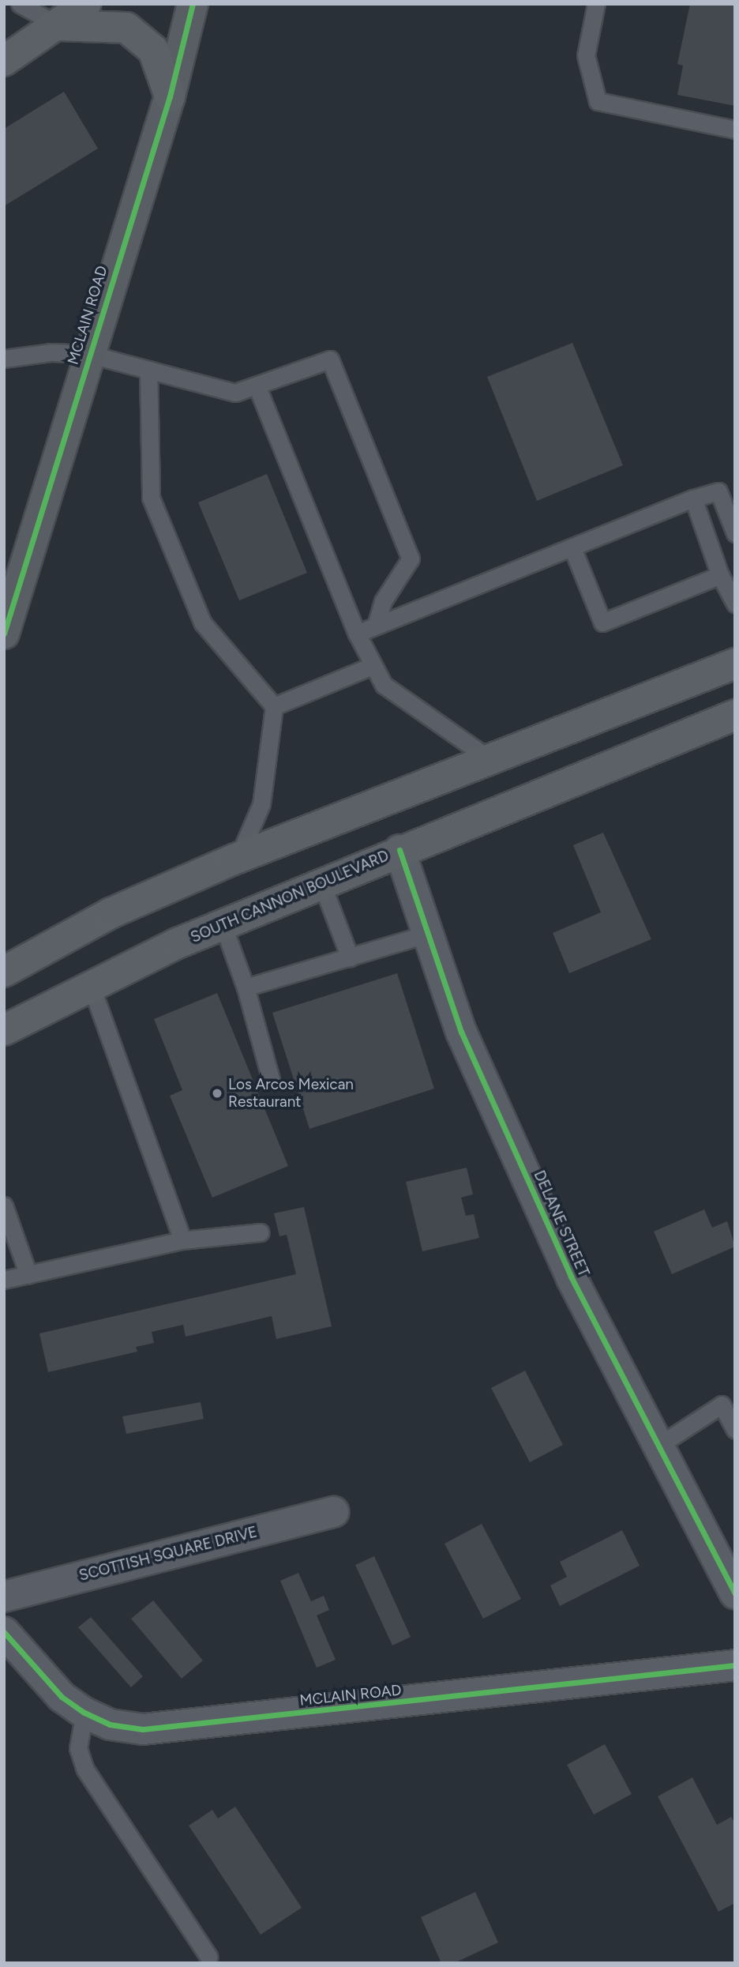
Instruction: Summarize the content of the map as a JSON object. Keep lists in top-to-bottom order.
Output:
{
  "streets": {
    "main road": ["SOUTH CANNON BOULEVARD"],
    "street": ["MCLAIN ROAD", "DELANE STREET", "SCOTTISH SQUARE DRIVE"]
  },
  "crossings": [
    ["SOUTH CANNON BOULEVARD", "DELANE STREET"]
  ],
  "places": ["Los Arcos Mexican Restaurant"]
}
